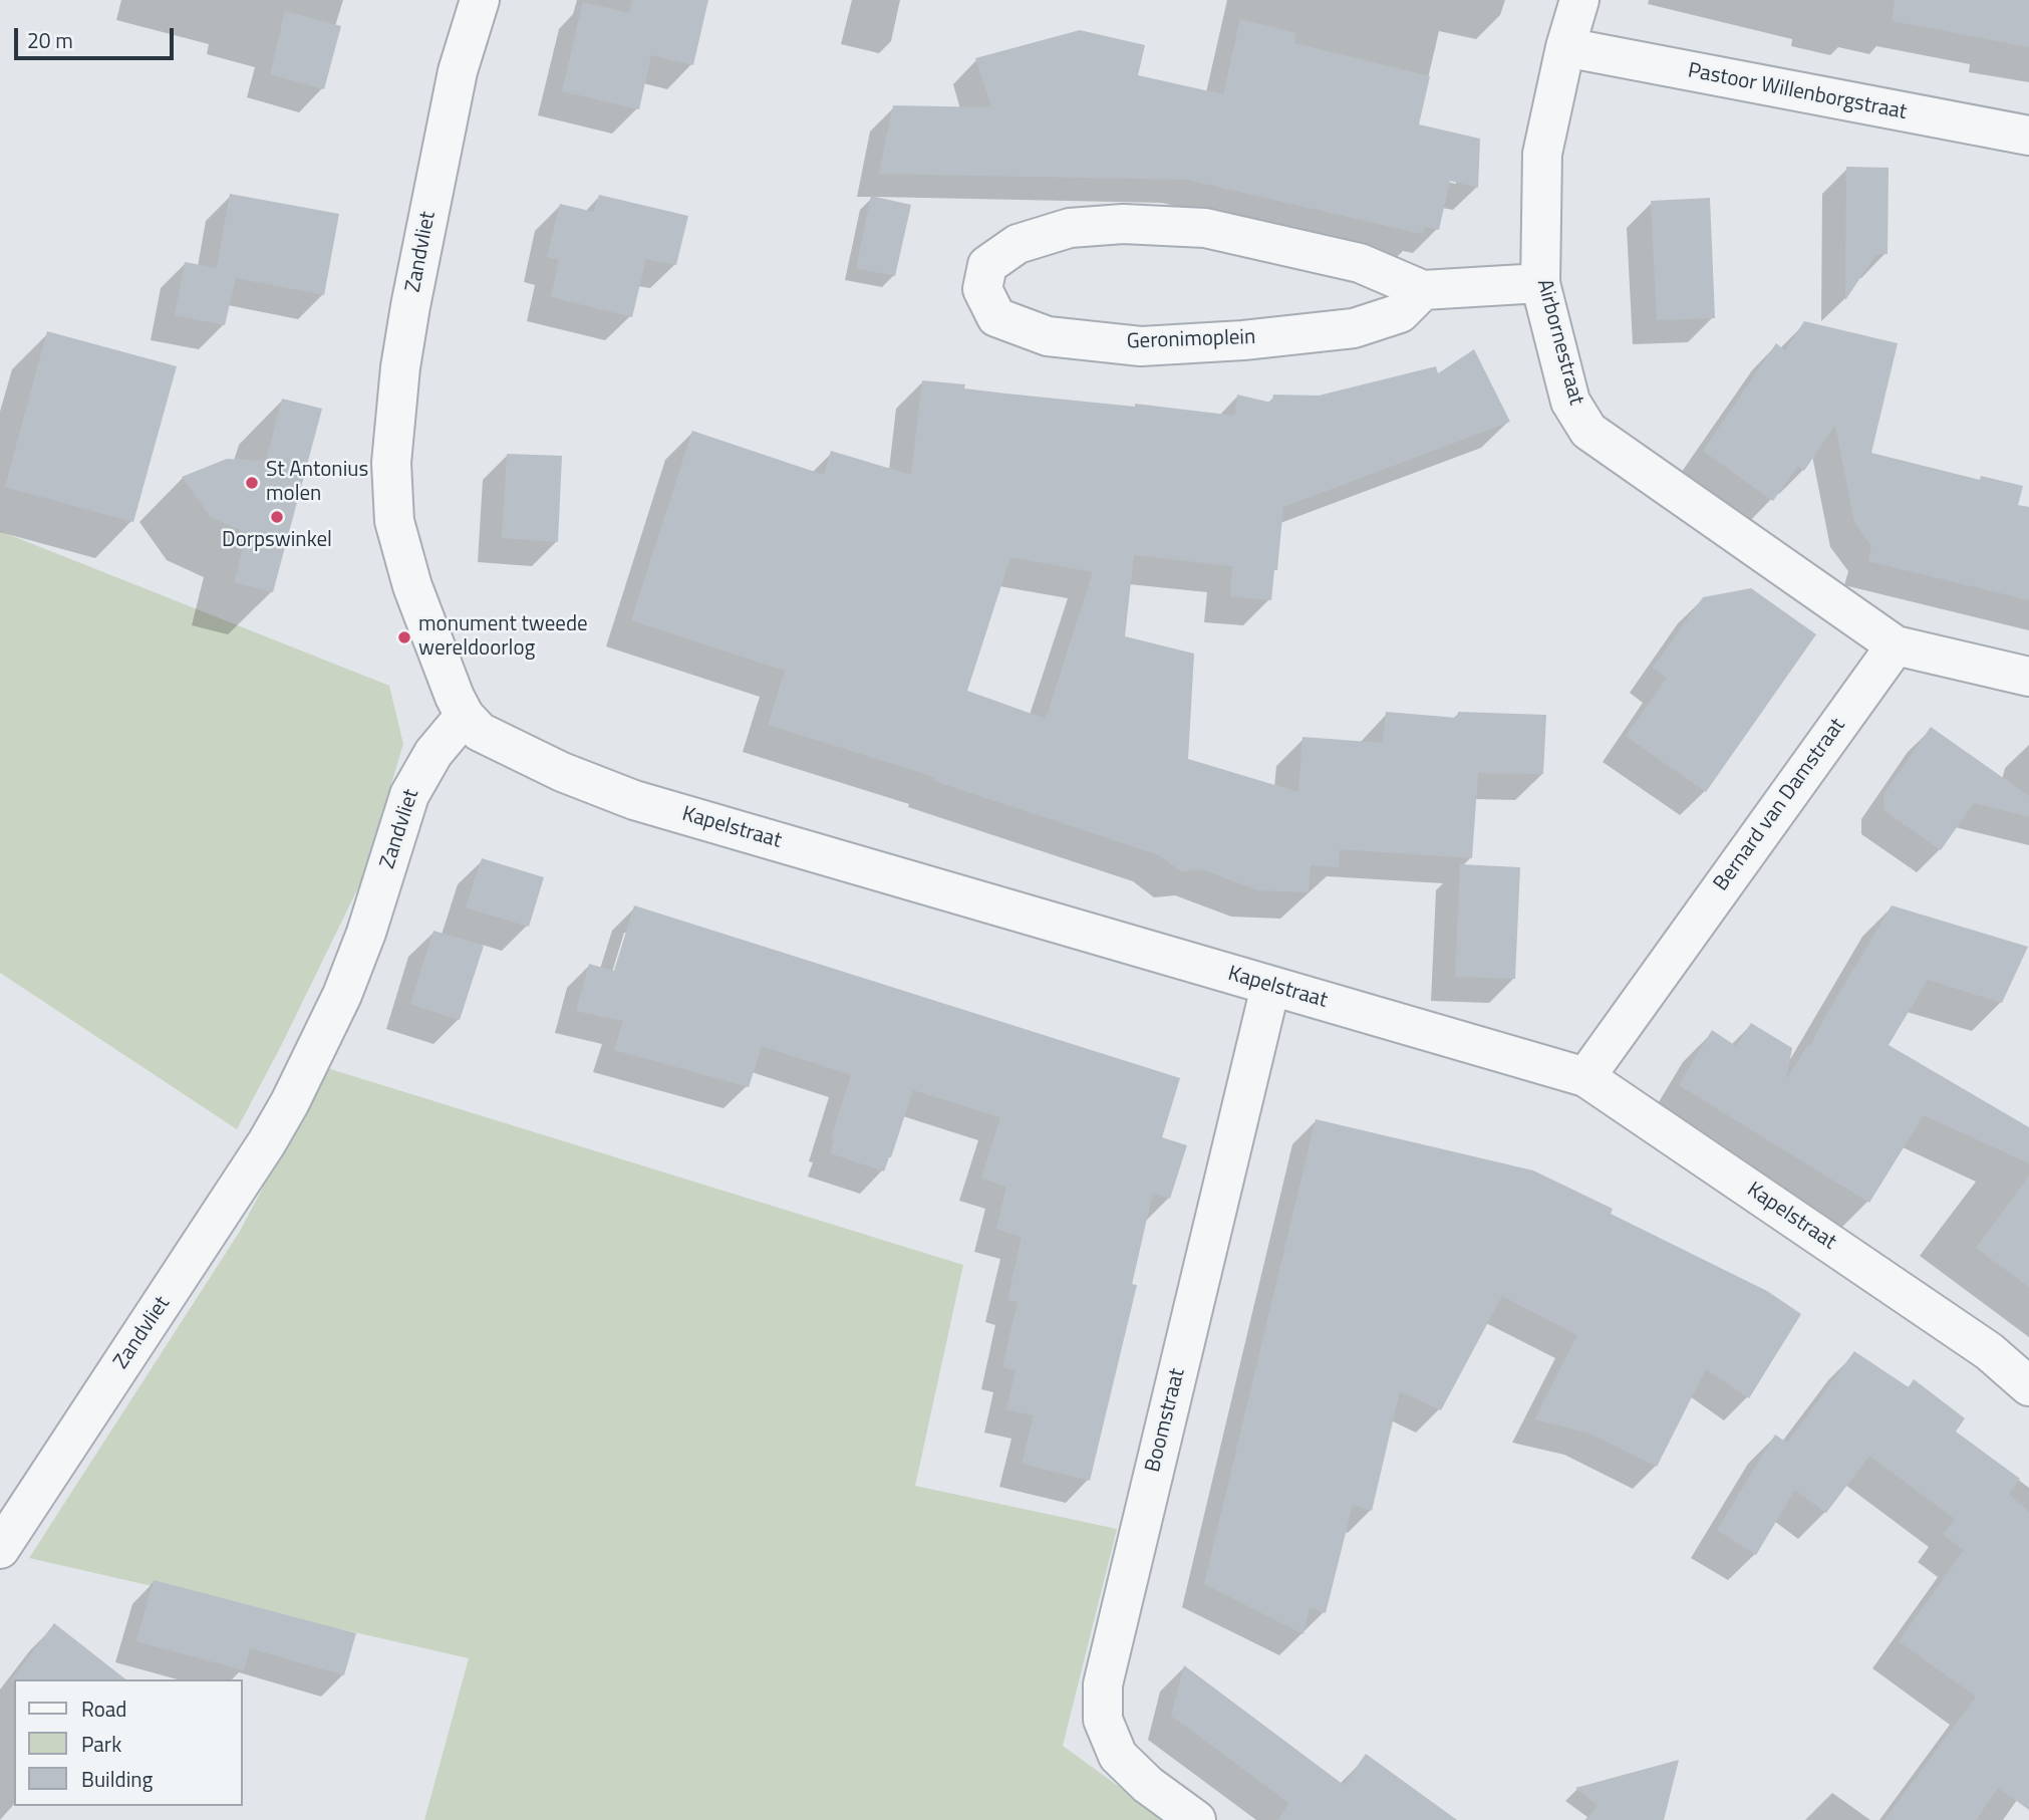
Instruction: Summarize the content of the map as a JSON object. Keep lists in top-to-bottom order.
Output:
{
  "streets": {
    "street": [
      "Pastoor Willenborgstraat",
      "Zandvliet",
      "Geronimoplein",
      "Airbornestraat",
      "Bernard van Damstraat",
      "Kapelstraat",
      "Boomstraat"
    ]
  },
  "crossings": [
    ["Pastoor Willenborgstraat", "Airbornestraat"],
    ["Zandvliet", "Kapelstraat"],
    ["Geronimoplein", "Airbornestraat"],
    ["Airbornestraat", "Bernard van Damstraat"],
    ["Bernard van Damstraat", "Kapelstraat"],
    ["Kapelstraat", "Boomstraat"]
  ],
  "places": ["St Antonius molen", "Dorpswinkel", "monument tweede wereldoorlog"],
  "legend": ["Road", "Park", "Building"],
  "scale_bar": "20 m"
}
